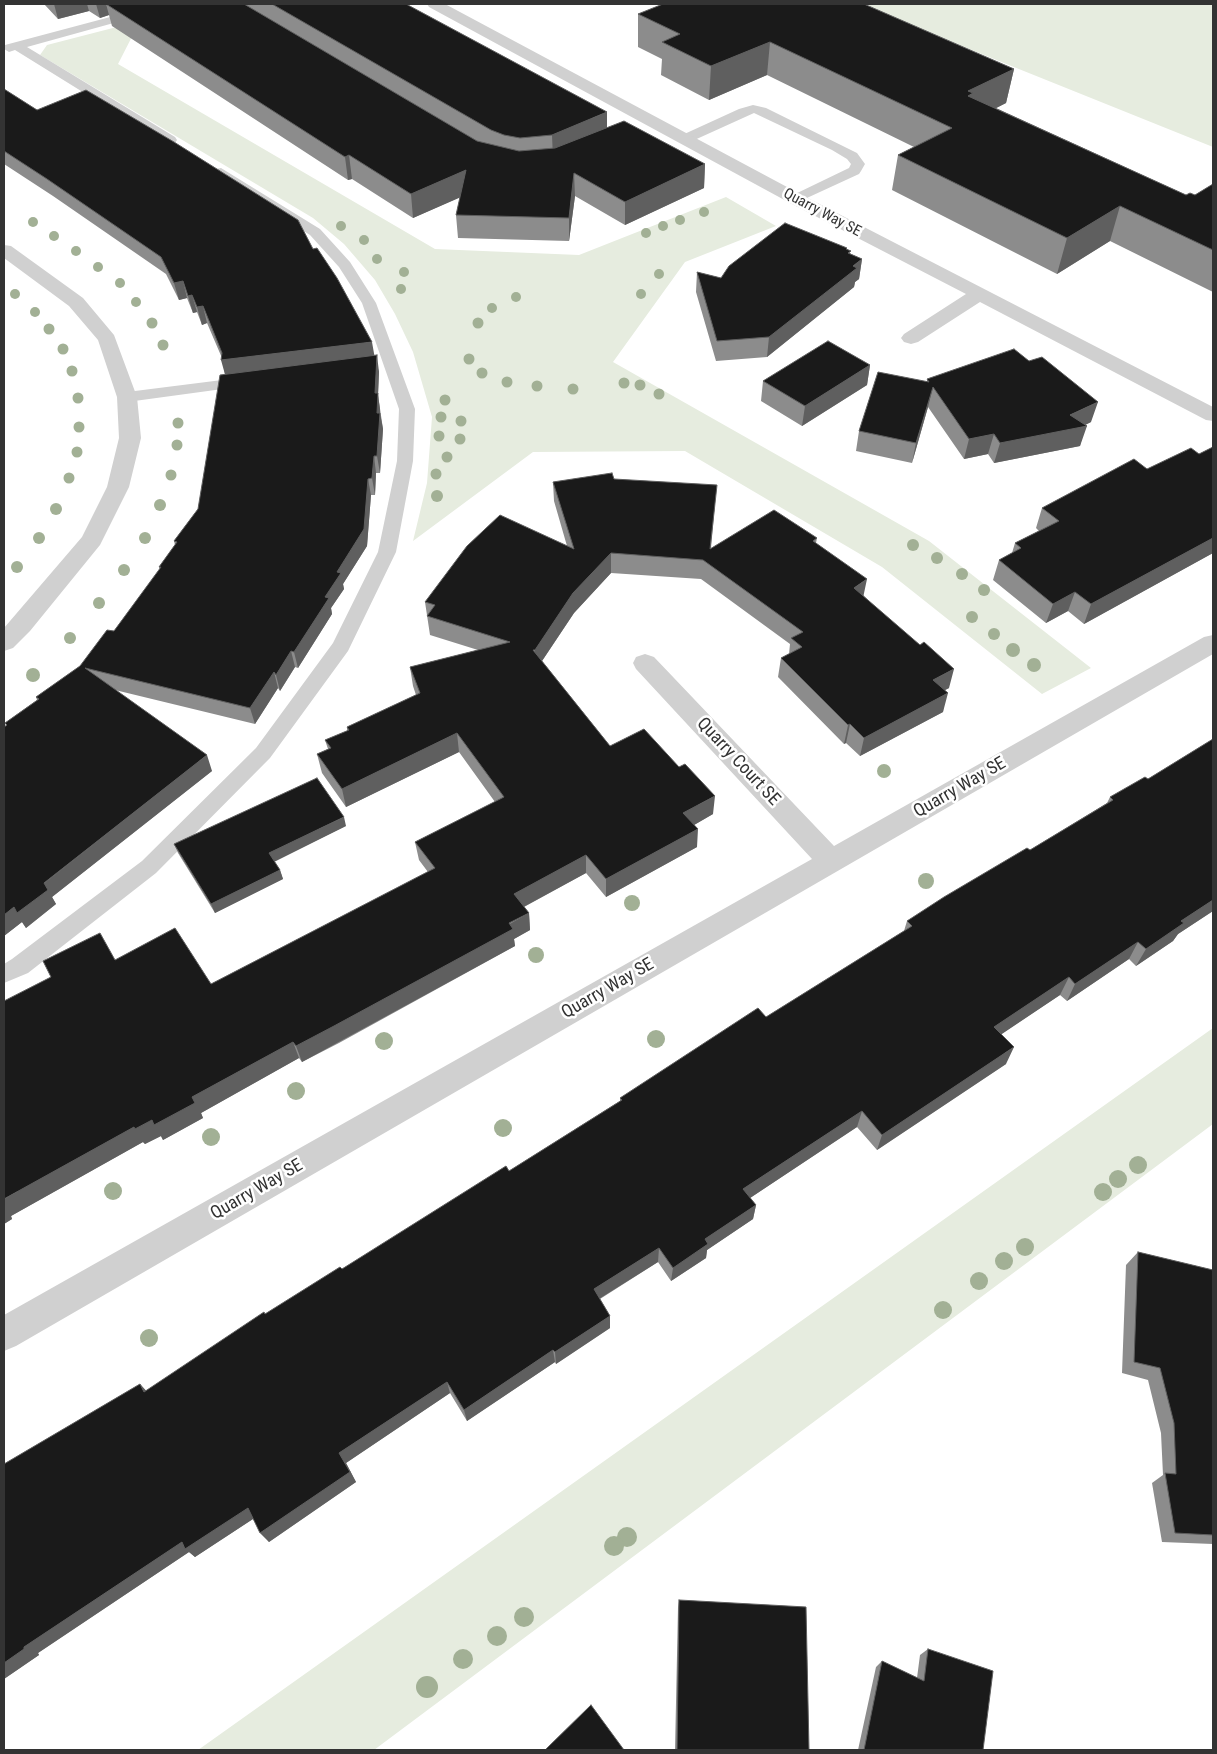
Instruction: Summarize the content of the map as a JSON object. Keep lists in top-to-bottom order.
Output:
{
  "streets": {
    "street": ["Quarry Way SE", "Quarry Court SE"]
  },
  "crossings": [
    ["Quarry Way SE", "Quarry Court SE"]
  ]
}
